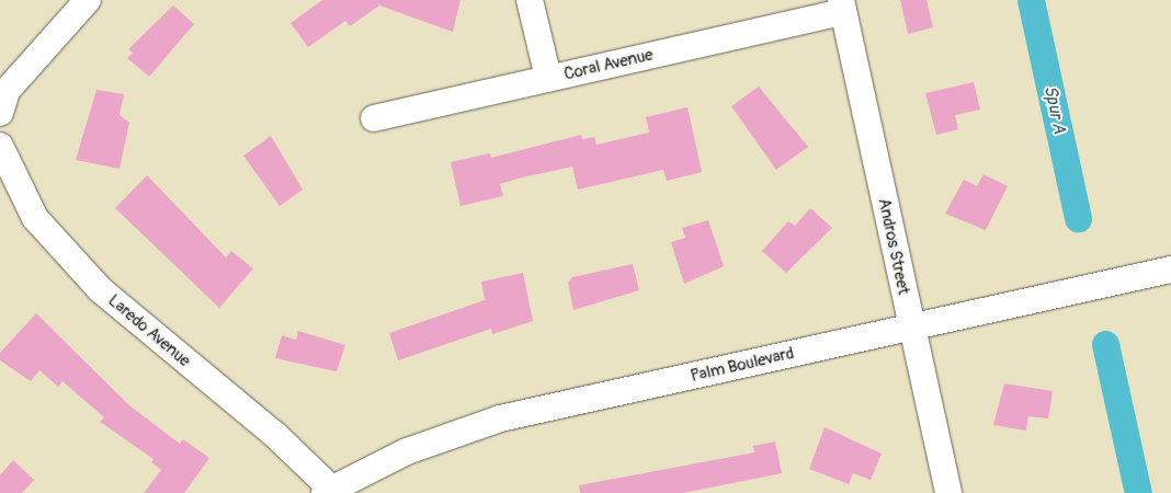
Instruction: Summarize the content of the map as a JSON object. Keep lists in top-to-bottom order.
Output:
{
  "streets": {
    "street": [
      "Coral Avenue",
      "Andros Street",
      "Laredo Avenue",
      "Palm Boulevard"
    ]
  },
  "crossings": [
    ["Coral Avenue", "Andros Street"],
    ["Andros Street", "Palm Boulevard"],
    ["Laredo Avenue", "Palm Boulevard"]
  ],
  "water": ["Spur A"]
}
